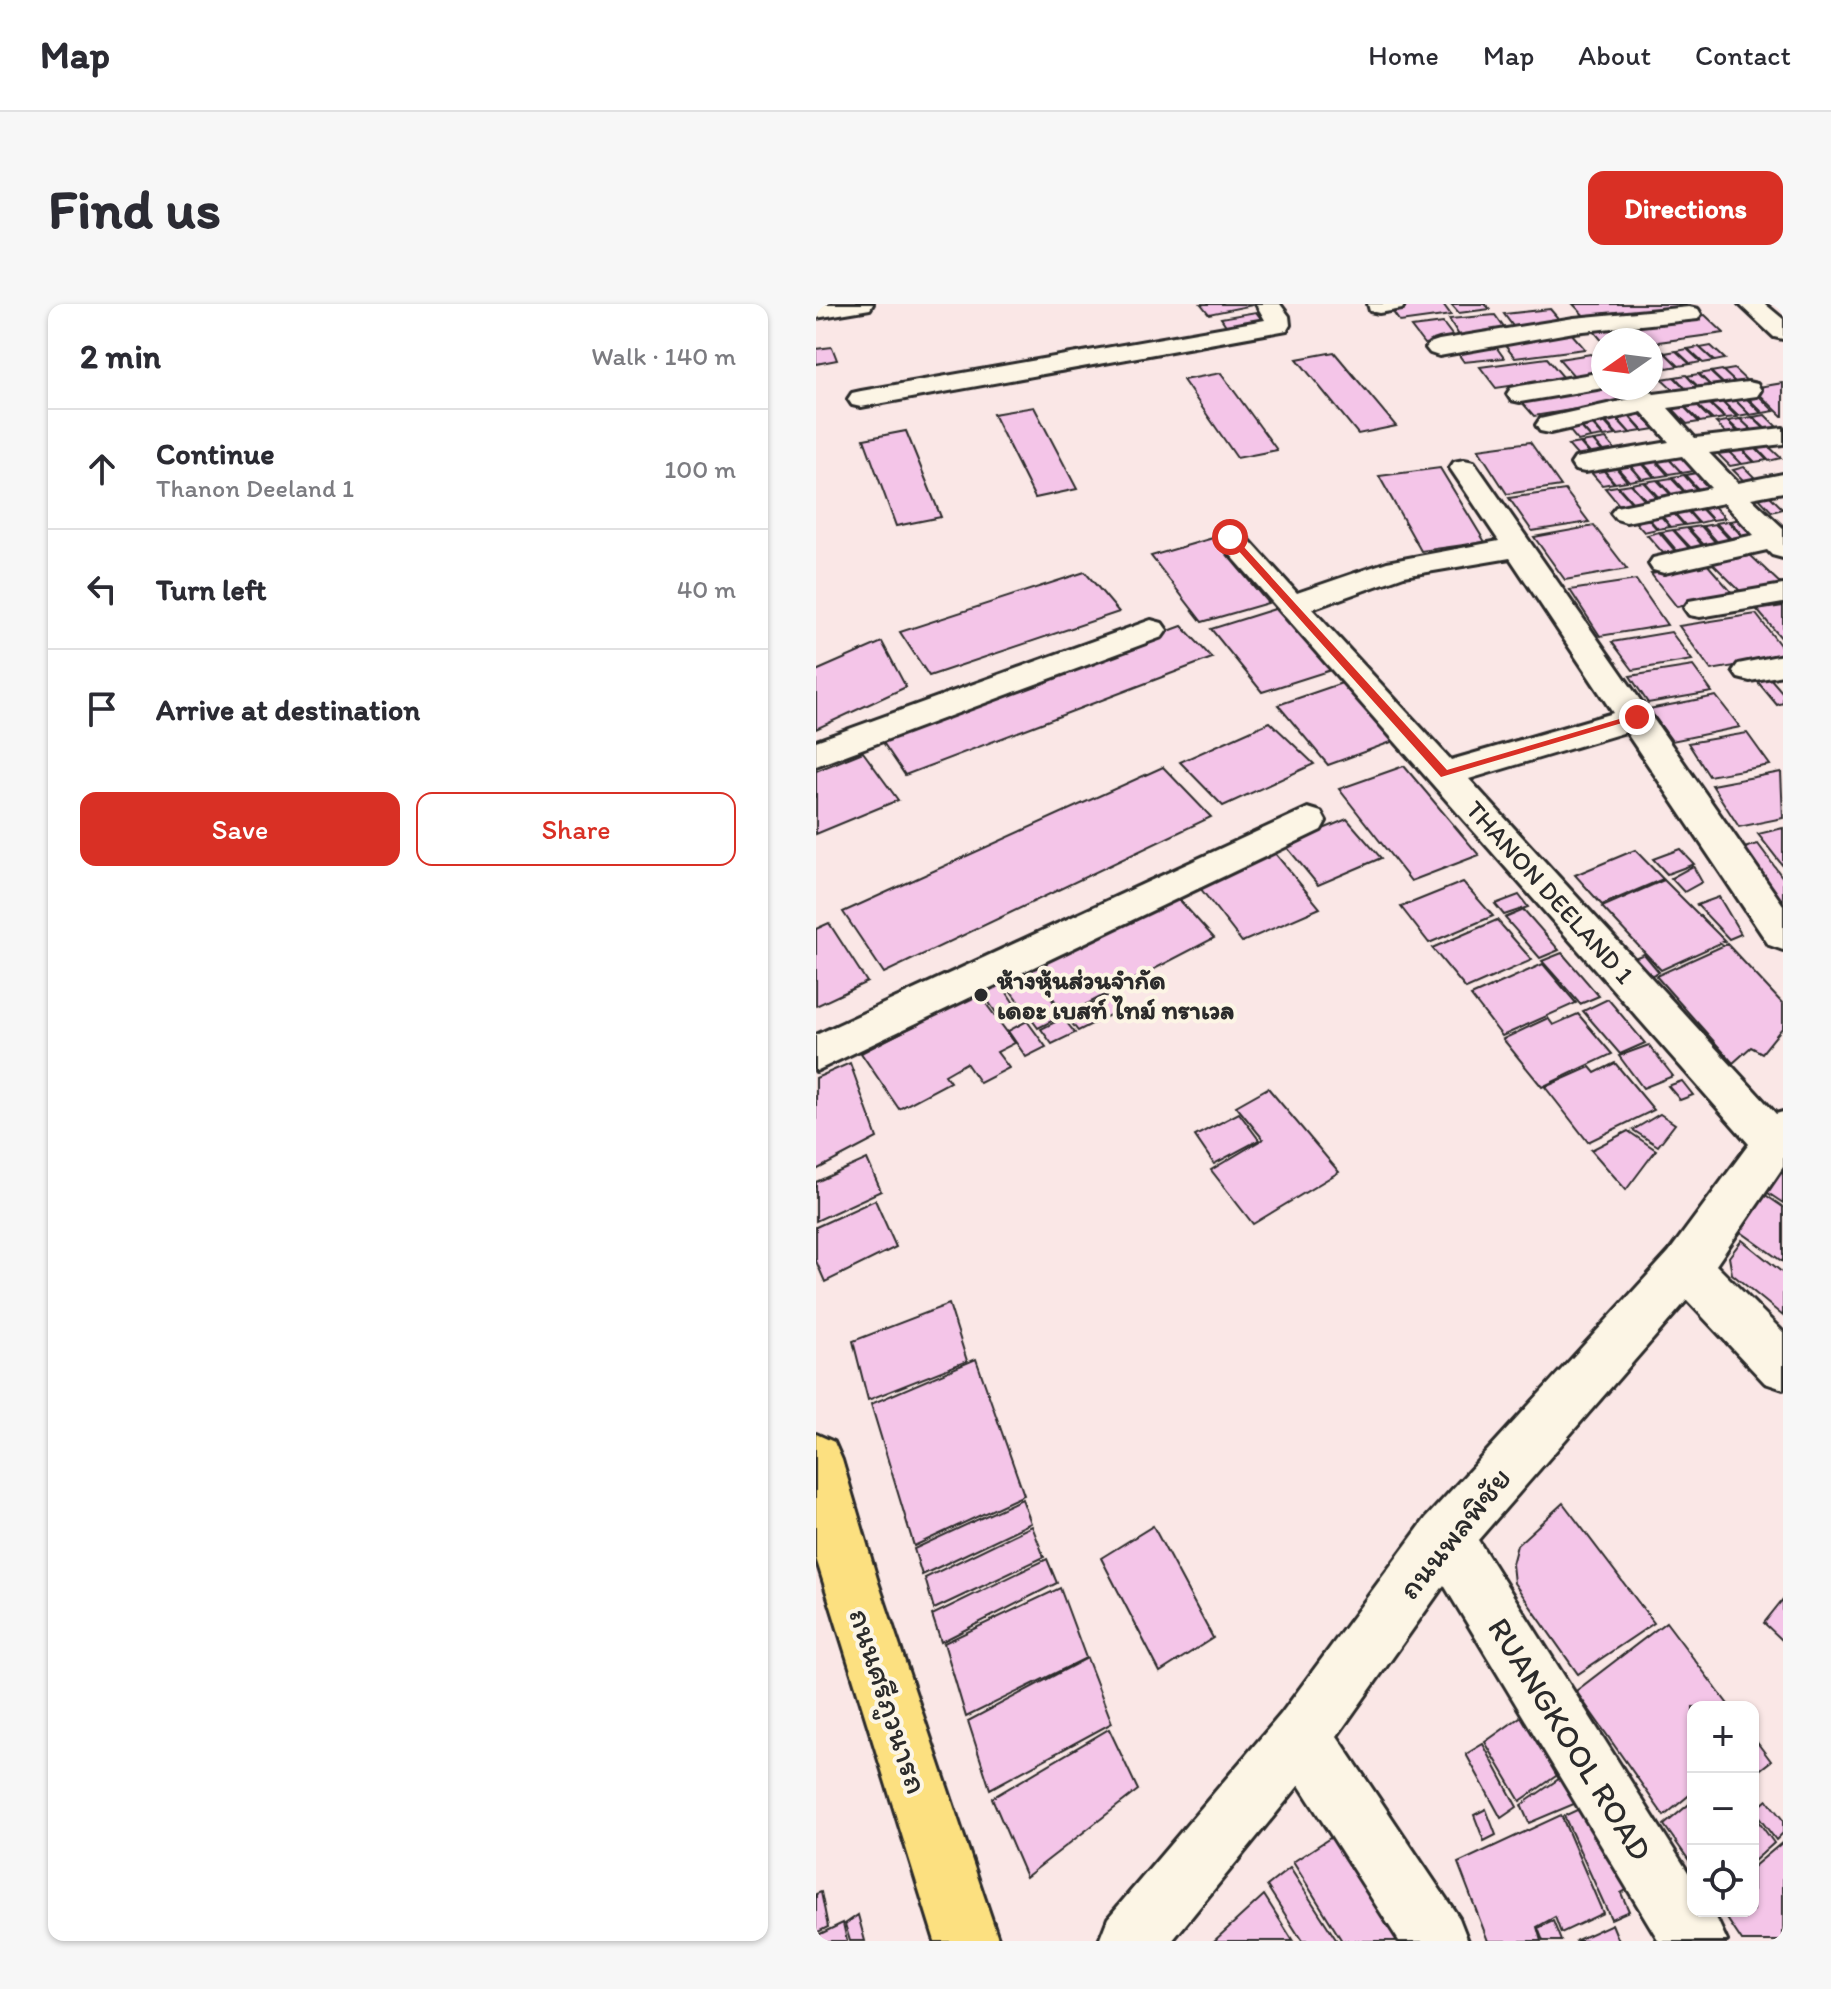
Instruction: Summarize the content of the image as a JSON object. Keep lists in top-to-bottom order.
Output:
{
  "streets": {
    "main road": ["ถนนศรีภูวนารถ"],
    "street": ["THANON DEELAND 1", "ถนนพลพิชัย", "RUANGKOOL ROAD"]
  },
  "crossings": [
    ["THANON DEELAND 1", "ถนนพลพิชัย"],
    ["ถนนพลพิชัย", "RUANGKOOL ROAD"]
  ],
  "places": ["ห้างหุ้นส่วนจำกัด เดอะ เบสท์ ไทม์ ทราเวล"],
  "north": "left",
  "page": {
    "header": "Map",
    "nav": [
      "Home",
      "Map",
      "About",
      "Contact"
    ],
    "buttons": [
      "Directions",
      ["Save", "Share"]
    ],
    "title": "Find us",
    "heading": ["2 min", "Walk · 140 m"],
    "list": [
      ["Continue", "Thanon Deeland 1", "100 m"],
      ["Turn left", "40 m"],
      "Arrive at destination"
    ],
    "map_buttons": ["+", "−"]
  }
}
